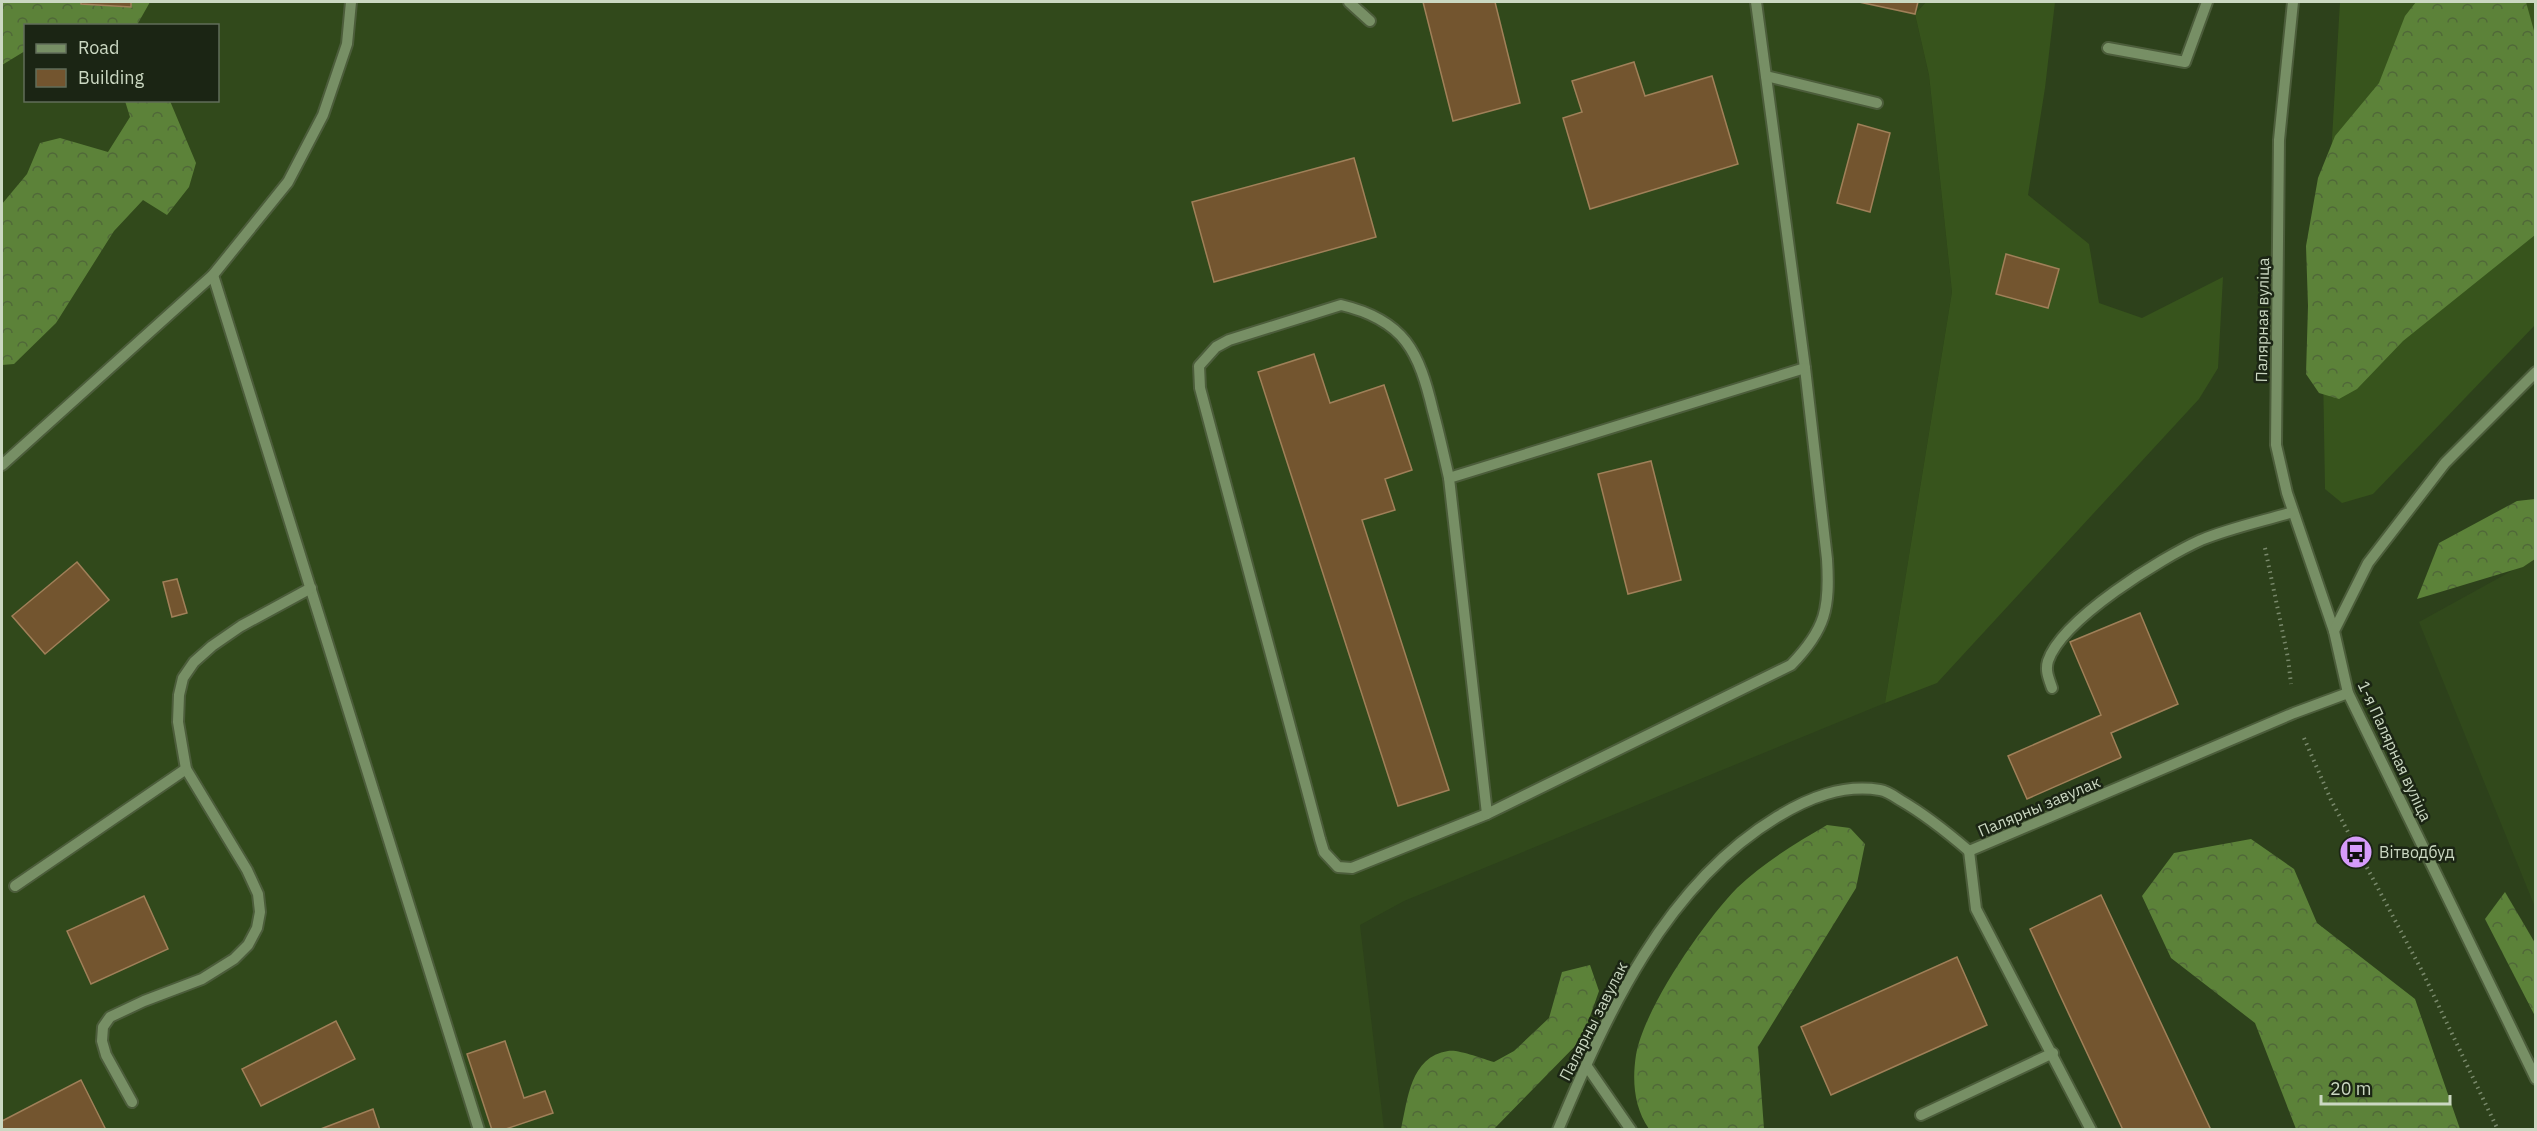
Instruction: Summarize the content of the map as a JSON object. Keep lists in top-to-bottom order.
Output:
{
  "streets": {
    "street": ["Палярная вуліца", "1-я Палярная вуліца", "Палярны завулак"]
  },
  "crossings": [
    ["Палярная вуліца", "1-я Палярная вуліца"],
    ["1-я Палярная вуліца", "Палярны завулак"]
  ],
  "places": {
    "bus stop": ["Вітводбуд"]
  },
  "legend": ["Road", "Building"],
  "scale_bar": "20 m"
}
